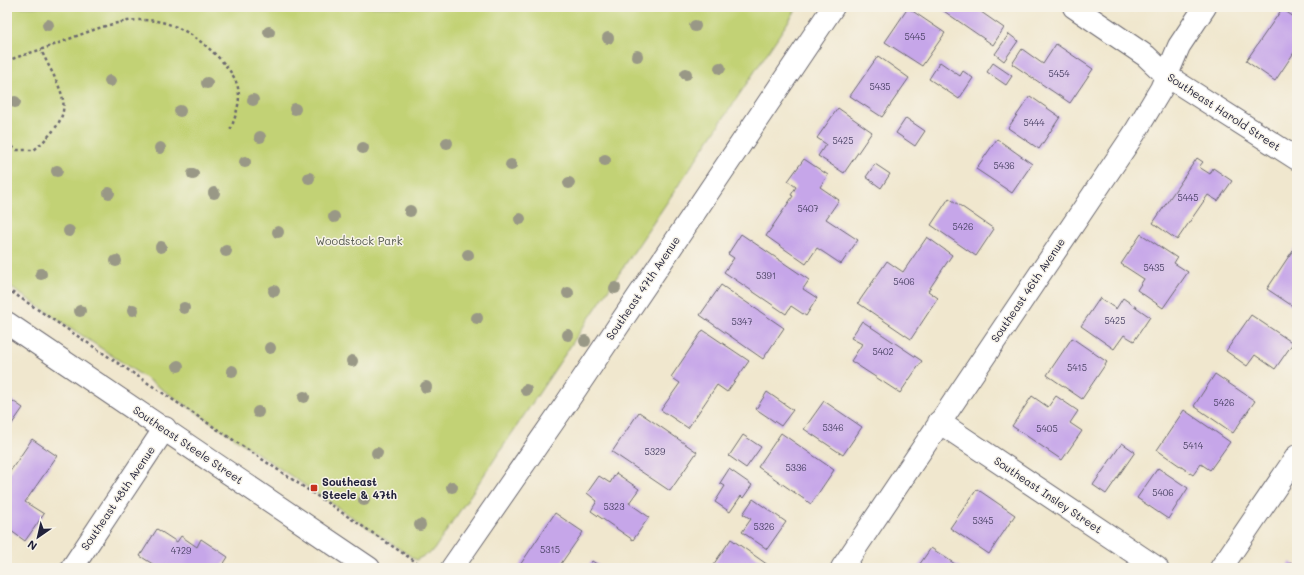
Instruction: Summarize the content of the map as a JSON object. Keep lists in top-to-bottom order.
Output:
{
  "streets": {
    "street": [
      "Southeast Harold Street",
      "Southeast 47th Avenue",
      "Southeast 46th Avenue",
      "Southeast Steele Street",
      "Southeast Insley Street",
      "Southeast 48th Avenue"
    ]
  },
  "crossings": [
    ["Southeast Harold Street", "Southeast 46th Avenue"],
    ["Southeast 46th Avenue", "Southeast Insley Street"],
    ["Southeast Steele Street", "Southeast 48th Avenue"]
  ],
  "parks": ["Woodstock Park"],
  "places": {
    "transit": ["Southeast Steele & 47th"]
  },
  "house_numbers": [
    "5445",
    "5454",
    "5435",
    "5444",
    "5425",
    "5436",
    "5445",
    "5407",
    "5426",
    "5435",
    "5391",
    "5406",
    "5425",
    "5347",
    "5402",
    "5415",
    "5426",
    "5346",
    "5405",
    "5414",
    "5329",
    "5336",
    "5406",
    "5323",
    "5345",
    "5326",
    "5315",
    "4729"
  ],
  "north": "bottom left"
}
